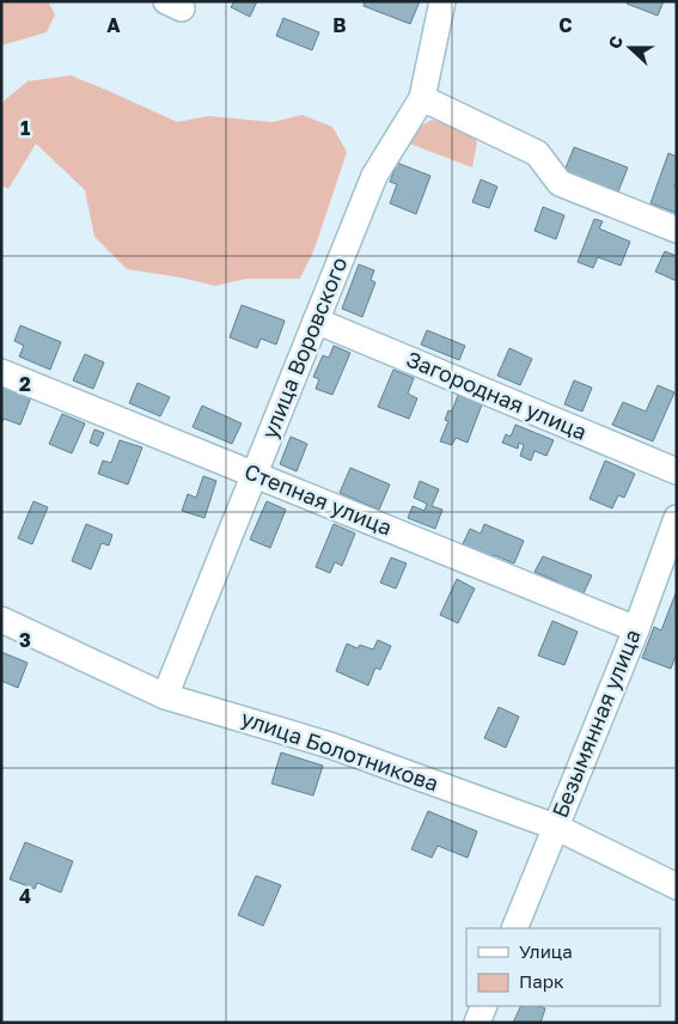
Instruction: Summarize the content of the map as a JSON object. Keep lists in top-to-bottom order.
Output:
{
  "streets": {
    "street": [
      "улица Воровского",
      "Загородная улица",
      "Степная улица",
      "Безымянная улица",
      "улица Болотникова"
    ]
  },
  "crossings": [
    ["улица Воровского", "Загородная улица"],
    ["улица Воровского", "Степная улица"],
    ["улица Воровского", "улица Болотникова"],
    ["Степная улица", "Безымянная улица"],
    ["Безымянная улица", "улица Болотникова"]
  ],
  "legend": ["Улица", "Парк"],
  "north": "left",
  "grid": {
    "columns": ["A", "B", "C"],
    "rows": [
      "1",
      "2",
      "3",
      "4"
    ]
  }
}
